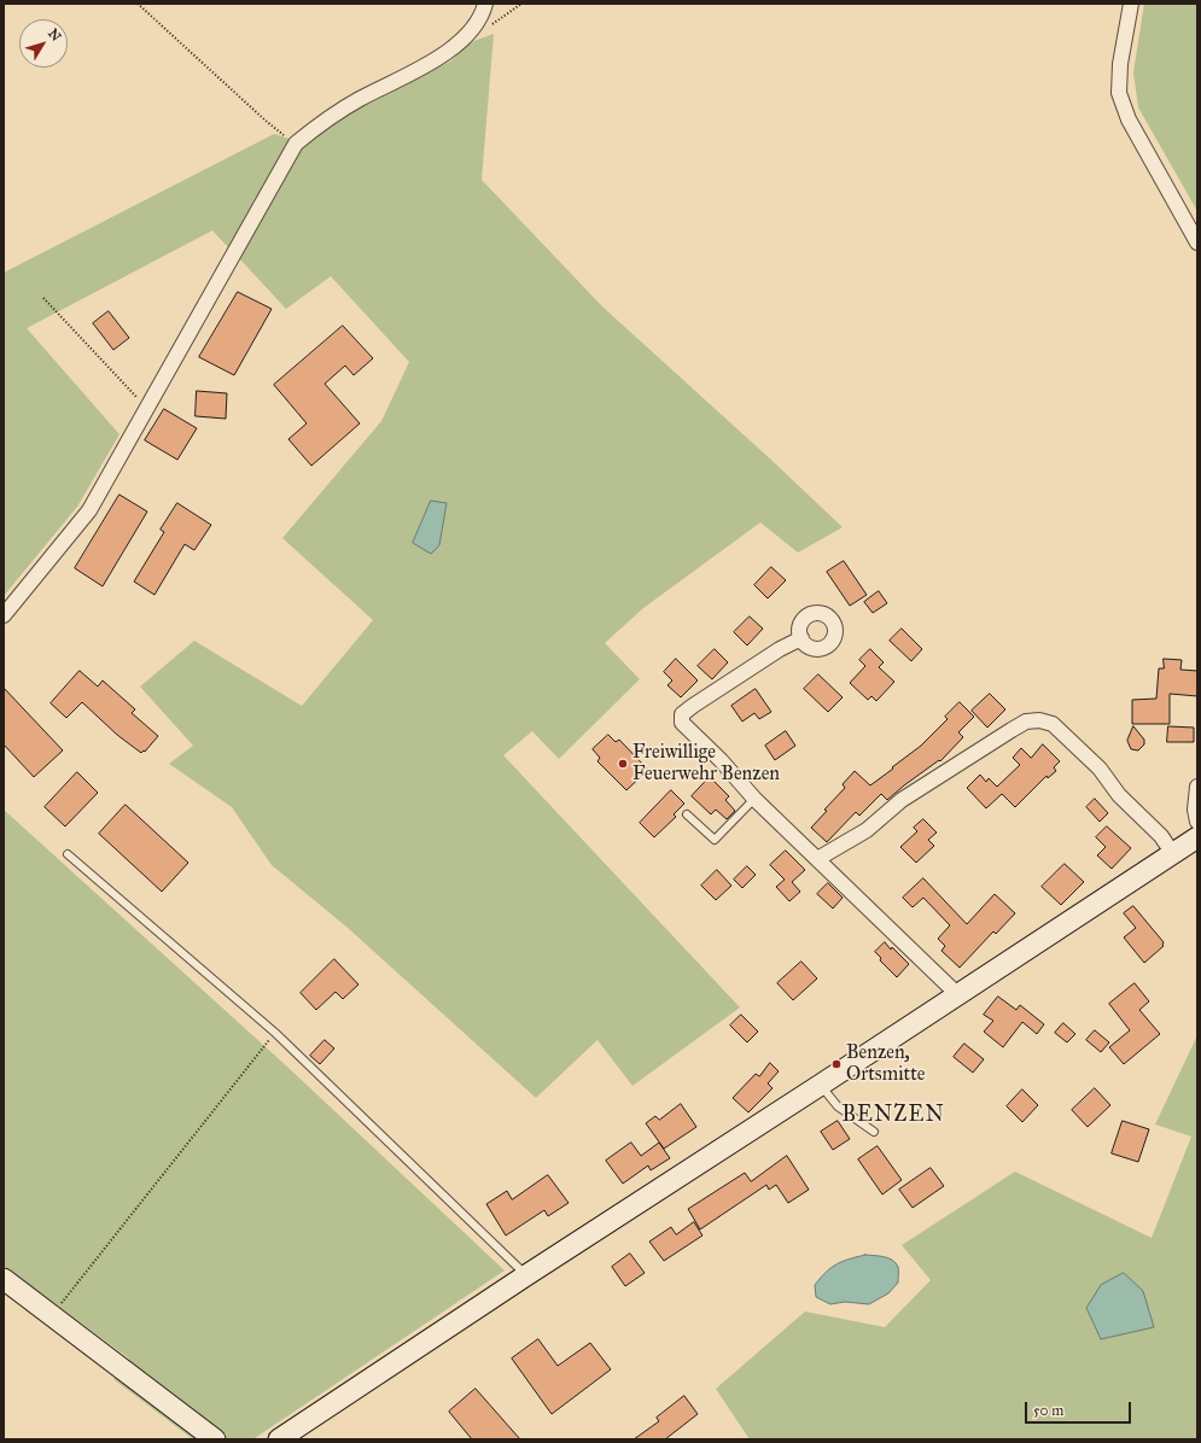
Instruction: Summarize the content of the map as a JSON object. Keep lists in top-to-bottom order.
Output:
{
  "districts": ["BENZEN"],
  "places": ["Freiwillige Feuerwehr Benzen", "Benzen, Ortsmitte"],
  "scale_bar": "50 m",
  "north": "top right"
}
